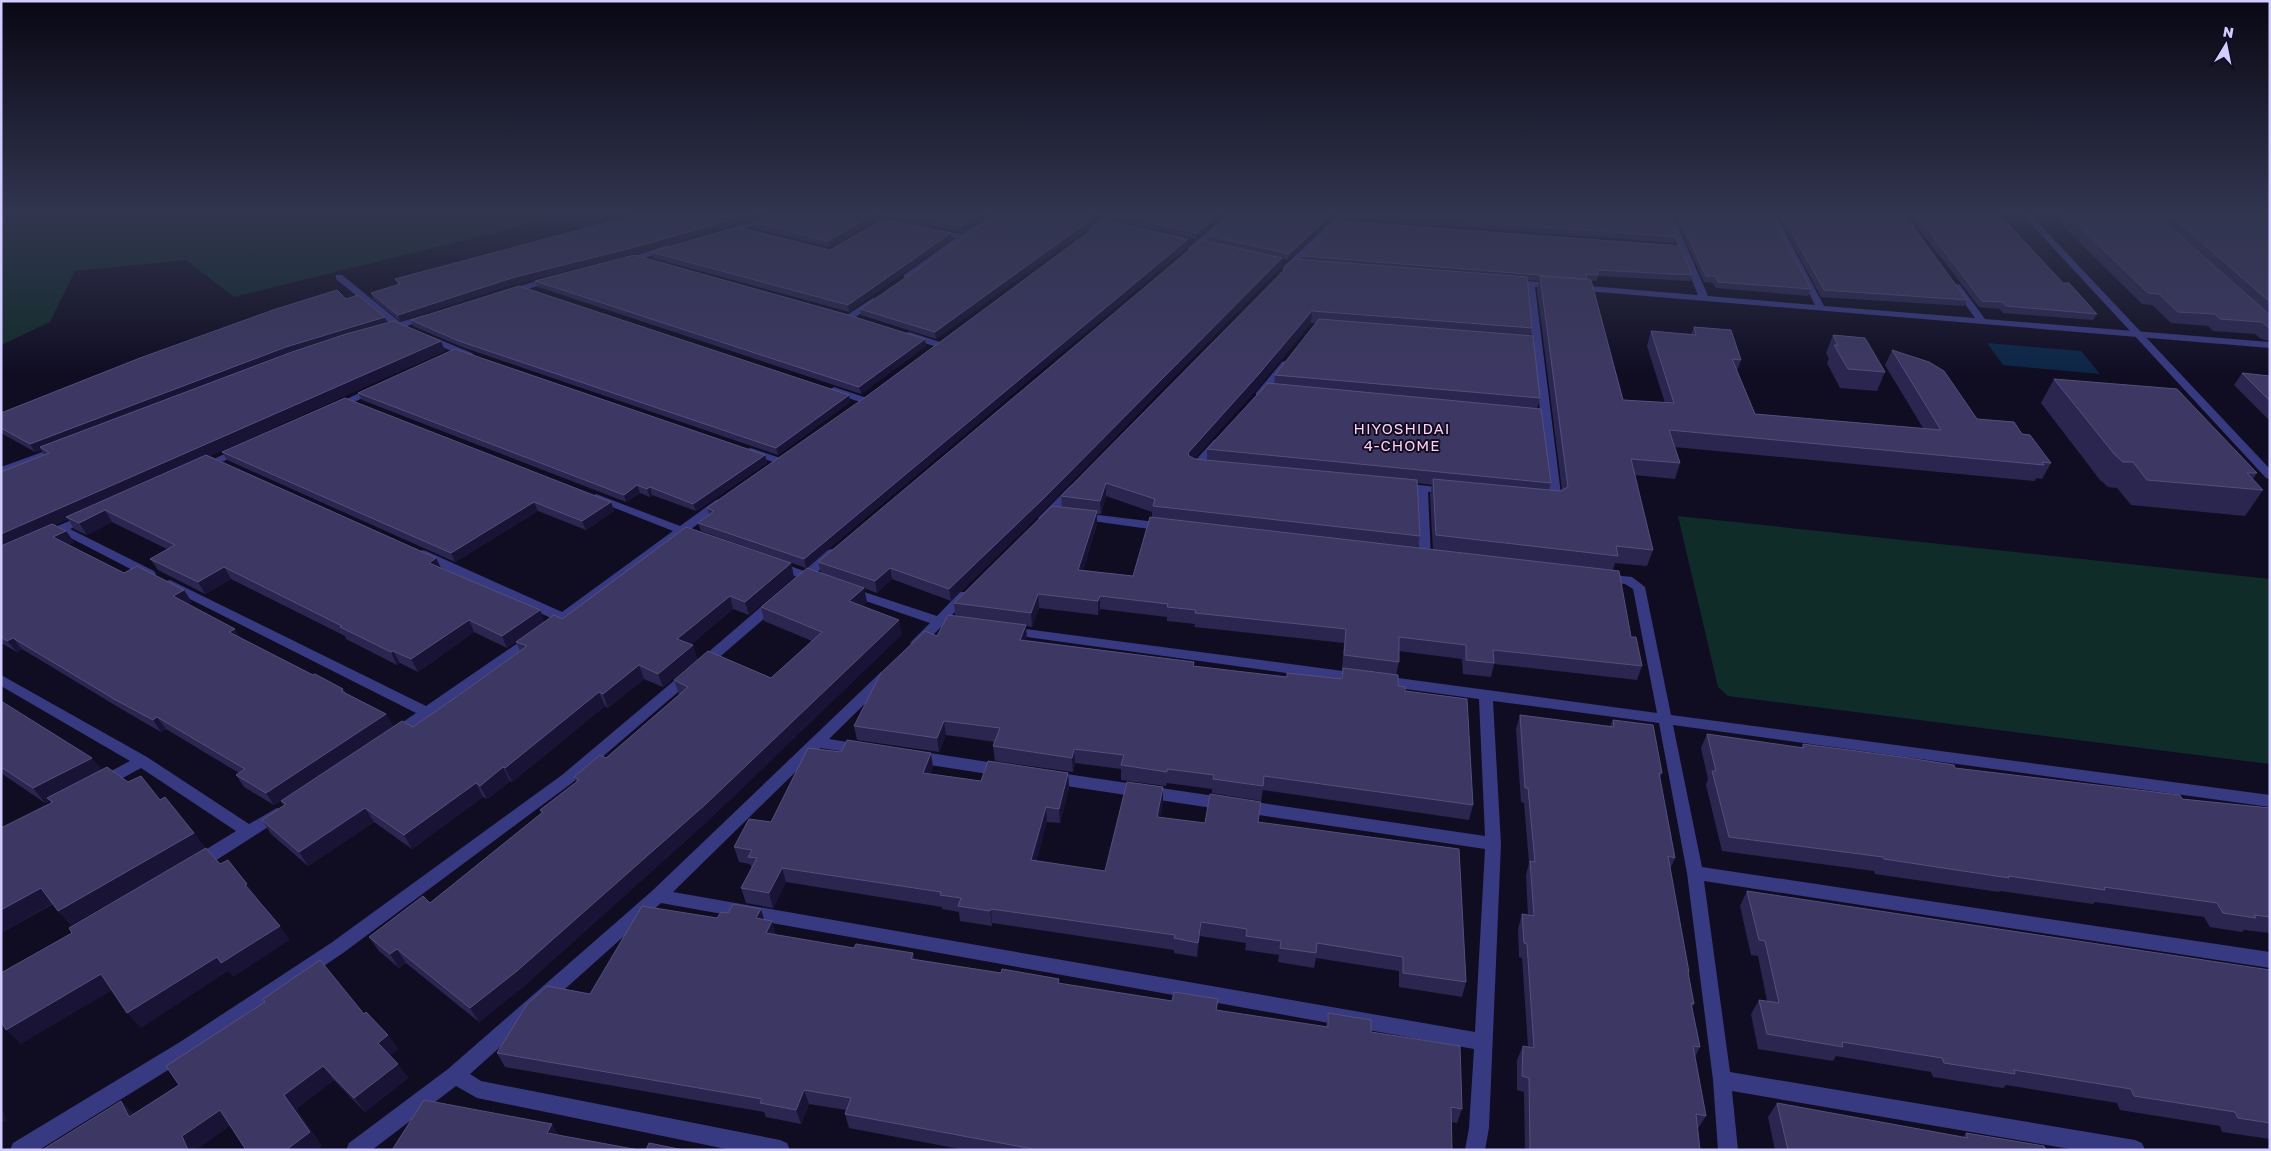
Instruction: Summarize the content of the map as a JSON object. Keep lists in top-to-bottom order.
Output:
{
  "districts": ["HIYOSHIDAI 4-CHOME"],
  "north": "top"
}
